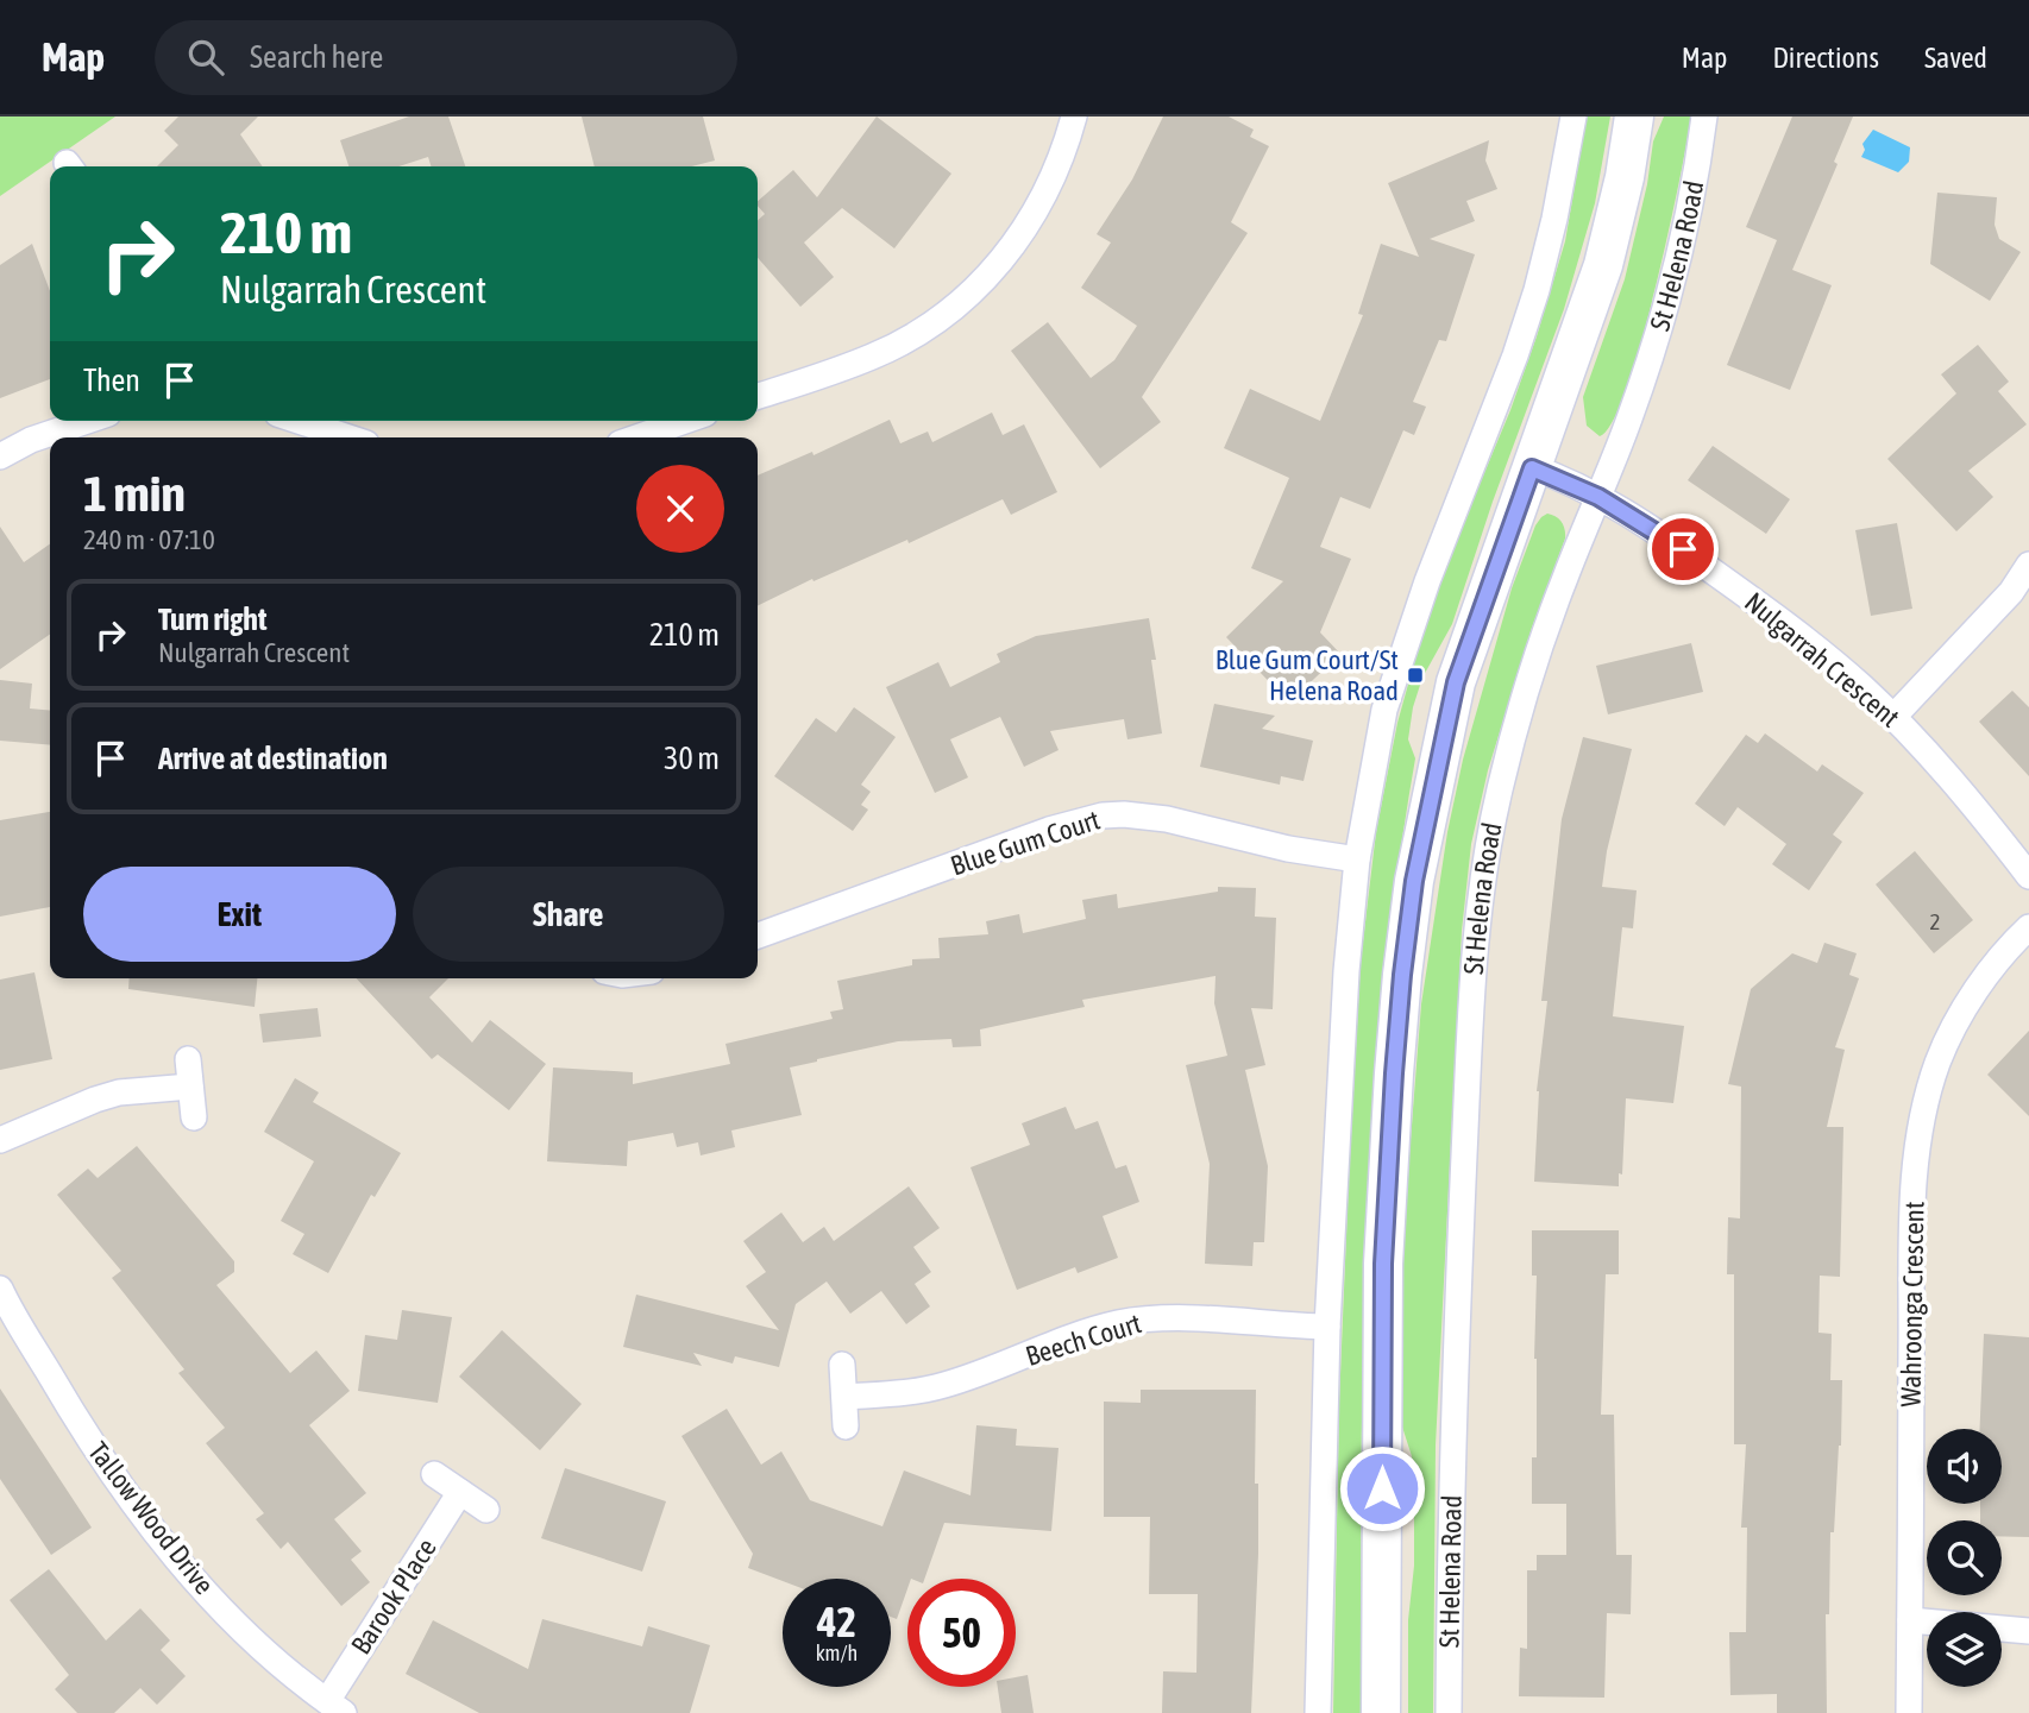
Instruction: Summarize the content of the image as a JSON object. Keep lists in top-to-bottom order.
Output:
{
  "streets": {
    "street": [
      "St Helena Road",
      "Nulgarrah Crescent",
      "Blue Gum Court",
      "Wahroonga Crescent",
      "Beech Court",
      "Tallow Wood Drive",
      "Barook Place"
    ]
  },
  "crossings": [
    ["St Helena Road", "Nulgarrah Crescent"],
    ["Tallow Wood Drive", "Barook Place"]
  ],
  "places": {
    "transit": ["Blue Gum Court/St Helena Road"]
  },
  "house_numbers": ["2"],
  "page": {
    "header": "Map",
    "search": "Search here",
    "nav": ["Map", "Directions", "Saved"],
    "turn": ["210 m", "Nulgarrah Crescent"],
    "then": "Then",
    "heading": ["1 min", "240 m · 07:10"],
    "list": [
      {
        "name": "Turn right",
        "note": "Nulgarrah Crescent",
        "value": "210 m"
      },
      {
        "name": "Arrive at destination",
        "value": "30 m"
      }
    ],
    "buttons": ["Exit", "Share"],
    "speed": "42 km/h",
    "limit": "50"
  }
}
